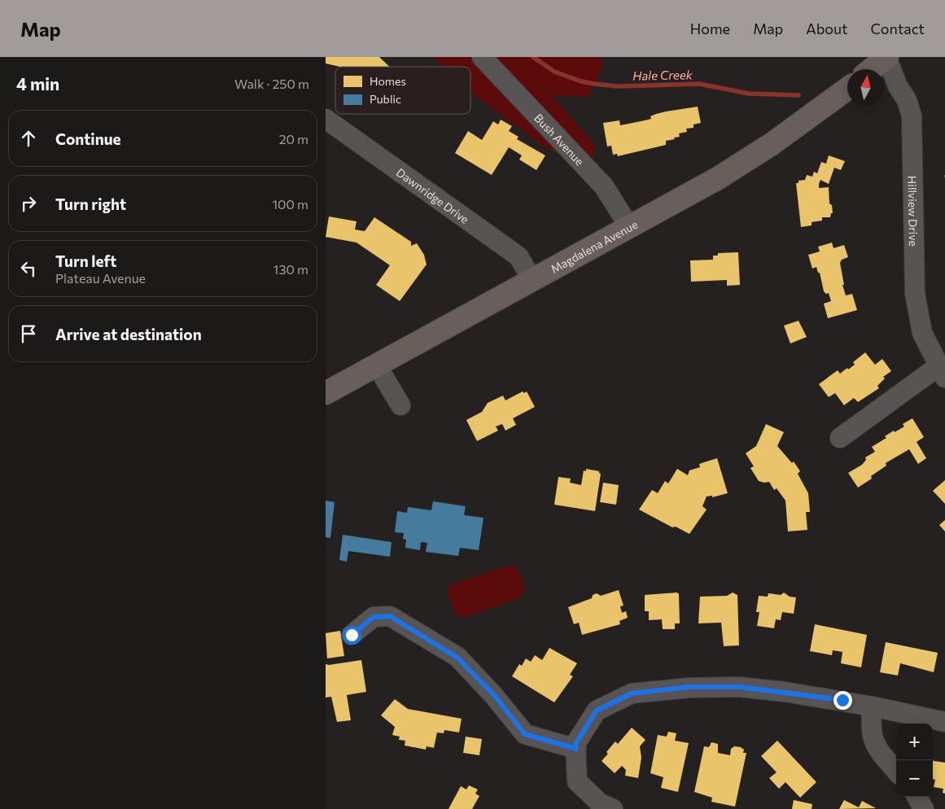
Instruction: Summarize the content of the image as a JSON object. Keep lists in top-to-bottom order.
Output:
{
  "streets": {
    "main road": ["Magdalena Avenue"],
    "street": ["Bush Avenue", "Dawnridge Drive", "Hillview Drive"]
  },
  "crossings": [
    ["Bush Avenue", "Magdalena Avenue"],
    ["Dawnridge Drive", "Magdalena Avenue"]
  ],
  "water": ["Hale Creek"],
  "legend": ["Homes", "Public"],
  "north": "top",
  "page": {
    "header": "Map",
    "nav": [
      "Home",
      "Map",
      "About",
      "Contact"
    ],
    "heading": ["4 min", "Walk · 250 m"],
    "list": [
      ["Continue", "20 m"],
      ["Turn right", "100 m"],
      ["Turn left", "Plateau Avenue", "130 m"],
      "Arrive at destination"
    ],
    "map_buttons": ["+", "−"]
  }
}
